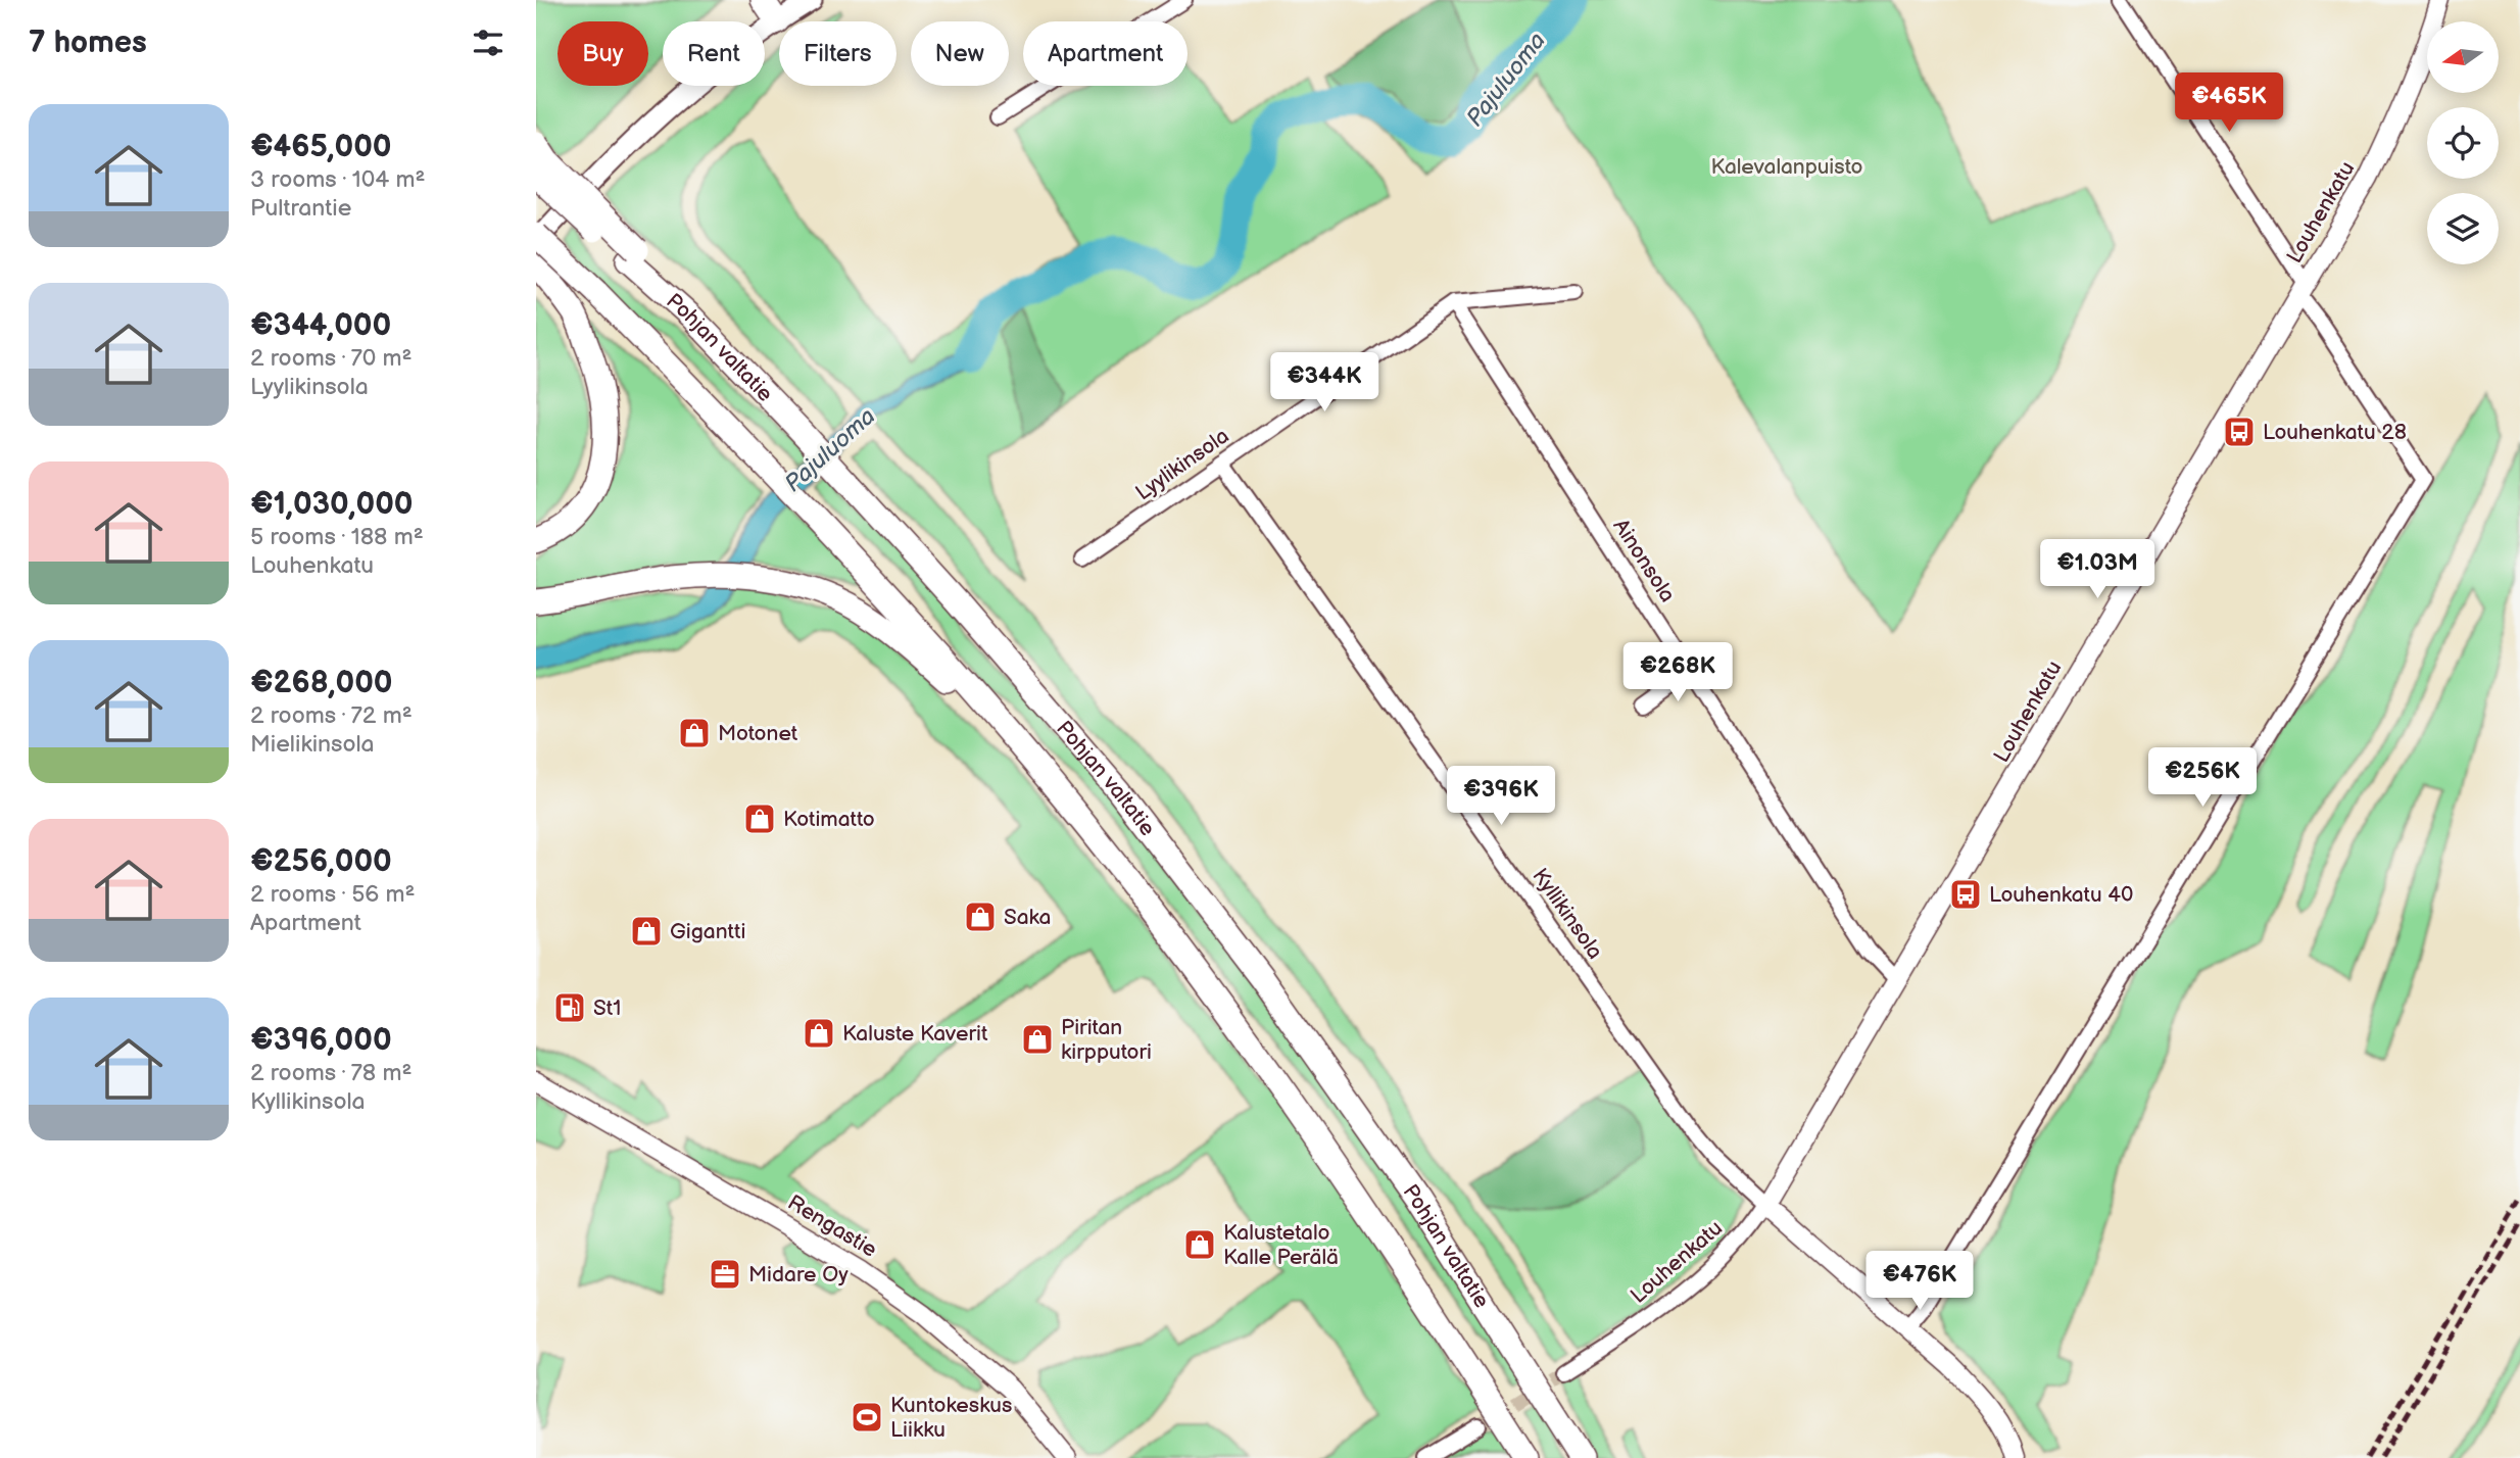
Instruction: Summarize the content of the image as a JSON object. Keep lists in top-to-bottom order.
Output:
{
  "streets": {
    "highway": ["Pohjan valtatie"],
    "street": [
      "Louhenkatu",
      "Lyylikinsola",
      "Ainonsola",
      "Kyllikinsola",
      "Rengastie"
    ]
  },
  "crossings": [
    ["Louhenkatu", "Ainonsola"],
    ["Louhenkatu", "Kyllikinsola"],
    ["Lyylikinsola", "Ainonsola"],
    ["Lyylikinsola", "Kyllikinsola"]
  ],
  "water": ["Pajuluoma"],
  "parks": ["Kalevalanpuisto"],
  "places": {
    "bus stop": ["Louhenkatu 28", "Louhenkatu 40"],
    "shop": [
      "Motonet",
      "Kotimatto",
      "Saka",
      "Gigantti",
      "Kaluste Kaverit",
      "Piritan kirpputori",
      "Kalustetalo Kalle Perälä"
    ],
    "fuel station": ["St1"],
    "office": ["Midare Oy"],
    "sports": ["Kuntokeskus Liikku"]
  },
  "north": "left",
  "page": {
    "heading": "7 homes",
    "chip": [
      "Buy",
      "Rent",
      "Filters",
      "New",
      "Apartment"
    ],
    "price": [
      "€465K",
      "€344K",
      "€1.03M",
      "€268K",
      "€256K",
      "€396K",
      "€476K"
    ],
    "list": [
      {
        "name": "€465,000",
        "note": "3 rooms · 104 m² · Pultrantie"
      },
      {
        "name": "€344,000",
        "note": "2 rooms · 70 m² · Lyylikinsola"
      },
      {
        "name": "€1,030,000",
        "note": "5 rooms · 188 m² · Louhenkatu"
      },
      {
        "name": "€268,000",
        "note": "2 rooms · 72 m² · Mielikinsola"
      },
      {
        "name": "€256,000",
        "note": "2 rooms · 56 m² · Apartment"
      },
      {
        "name": "€396,000",
        "note": "2 rooms · 78 m² · Kyllikinsola"
      }
    ]
  }
}
